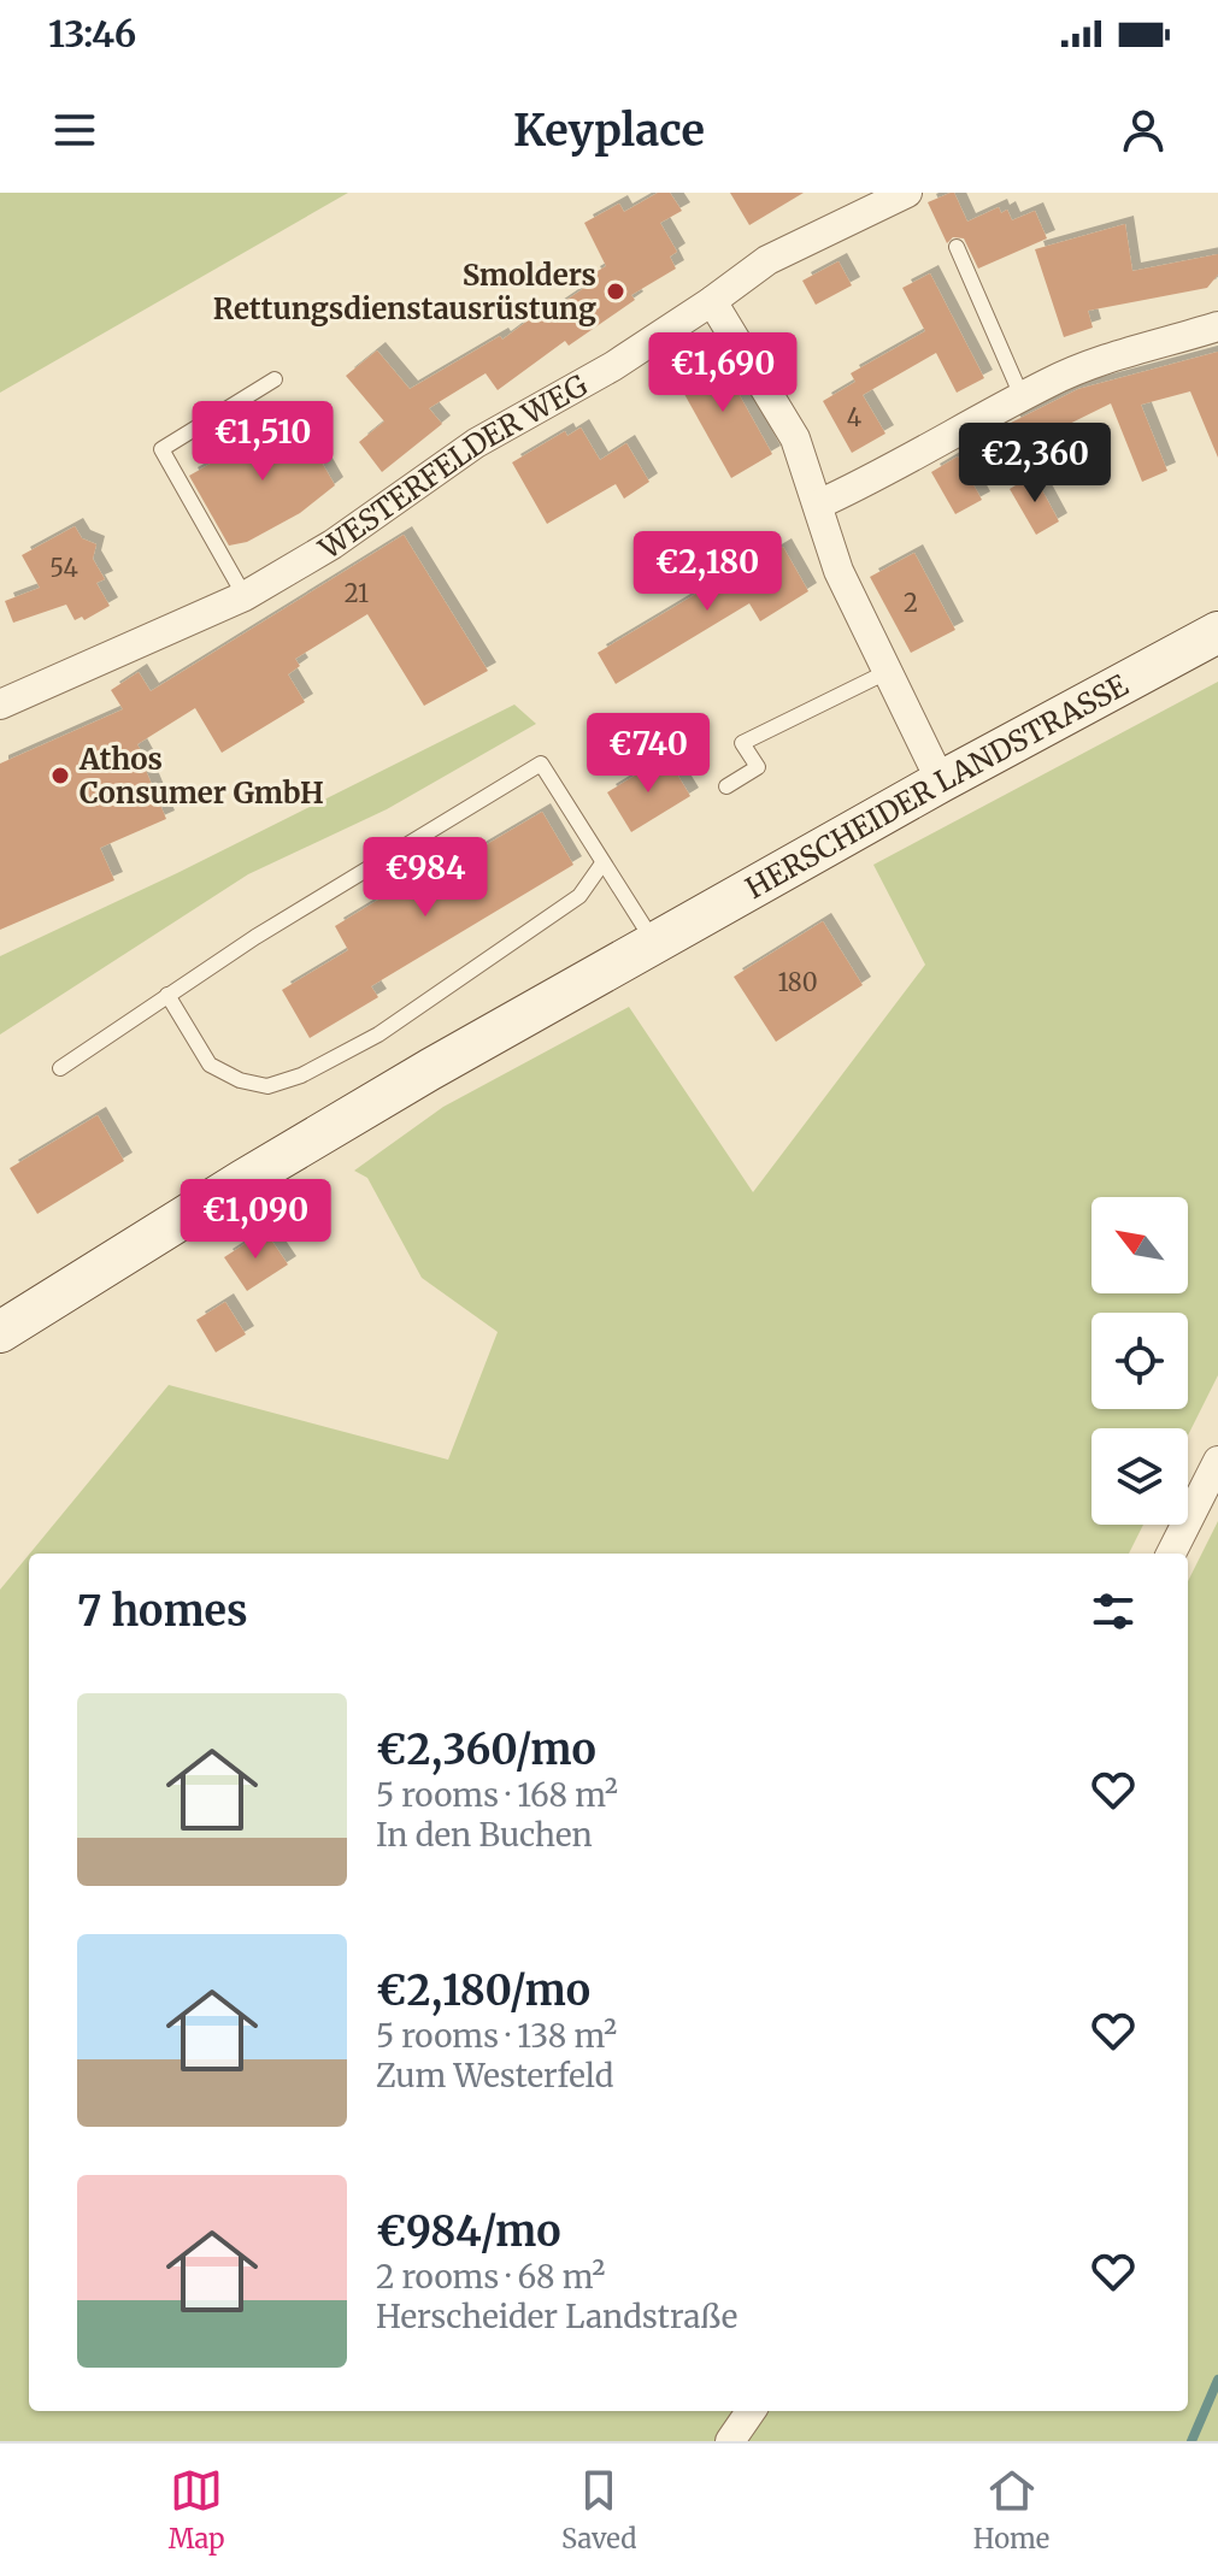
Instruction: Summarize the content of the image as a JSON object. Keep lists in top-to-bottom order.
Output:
{
  "streets": {
    "main road": ["HERSCHEIDER LANDSTRASSE"],
    "street": ["WESTERFELDER WEG"]
  },
  "places": ["Smolders Rettungsdienstausrüstung", "Athos Consumer GmbH"],
  "house_numbers": [
    "4",
    "54",
    "21",
    "2",
    "180"
  ],
  "north": "top left",
  "page": {
    "status": "13:46",
    "header": "Keyplace",
    "price": [
      "€1,690",
      "€1,510",
      "€2,360",
      "€2,180",
      "€740",
      "€984",
      "€1,090"
    ],
    "heading": "7 homes",
    "list": [
      {
        "name": "€2,360/mo",
        "note": "5 rooms · 168 m² · In den Buchen"
      },
      {
        "name": "€2,180/mo",
        "note": "5 rooms · 138 m² · Zum Westerfeld"
      },
      {
        "name": "€984/mo",
        "note": "2 rooms · 68 m² · Herscheider Landstraße"
      }
    ],
    "tabs": ["Map", "Saved", "Home"]
  }
}
